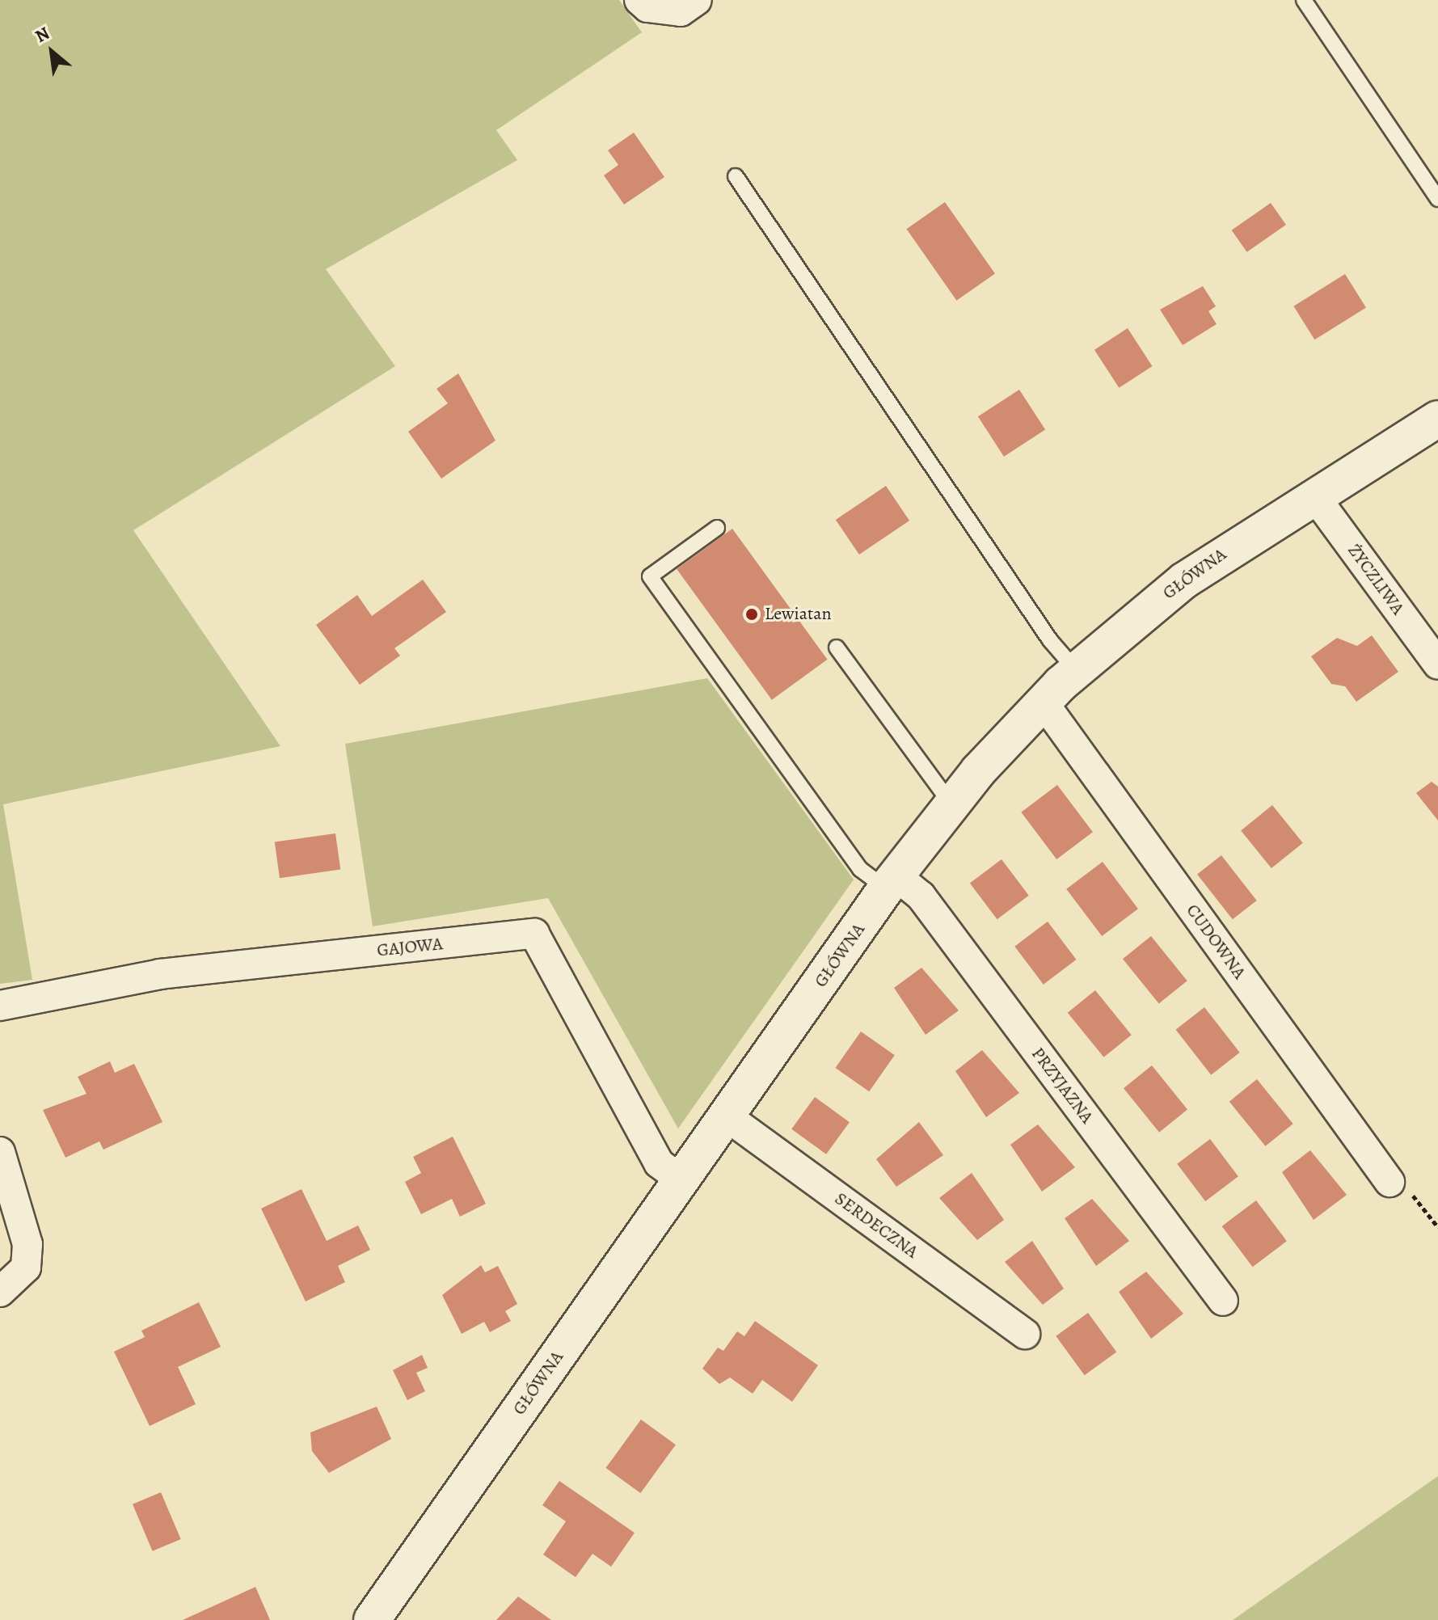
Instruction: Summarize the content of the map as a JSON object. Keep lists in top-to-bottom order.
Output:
{
  "streets": {
    "street": [
      "GŁÓWNA",
      "ŻYCZLIWA",
      "CUDOWNA",
      "GAJOWA",
      "PRZYJAZNA",
      "SERDECZNA"
    ]
  },
  "crossings": [
    ["GŁÓWNA", "ŻYCZLIWA"],
    ["GŁÓWNA", "CUDOWNA"],
    ["GŁÓWNA", "GAJOWA"],
    ["GŁÓWNA", "PRZYJAZNA"],
    ["GŁÓWNA", "SERDECZNA"]
  ],
  "places": ["Lewiatan"],
  "north": "top left"
}
